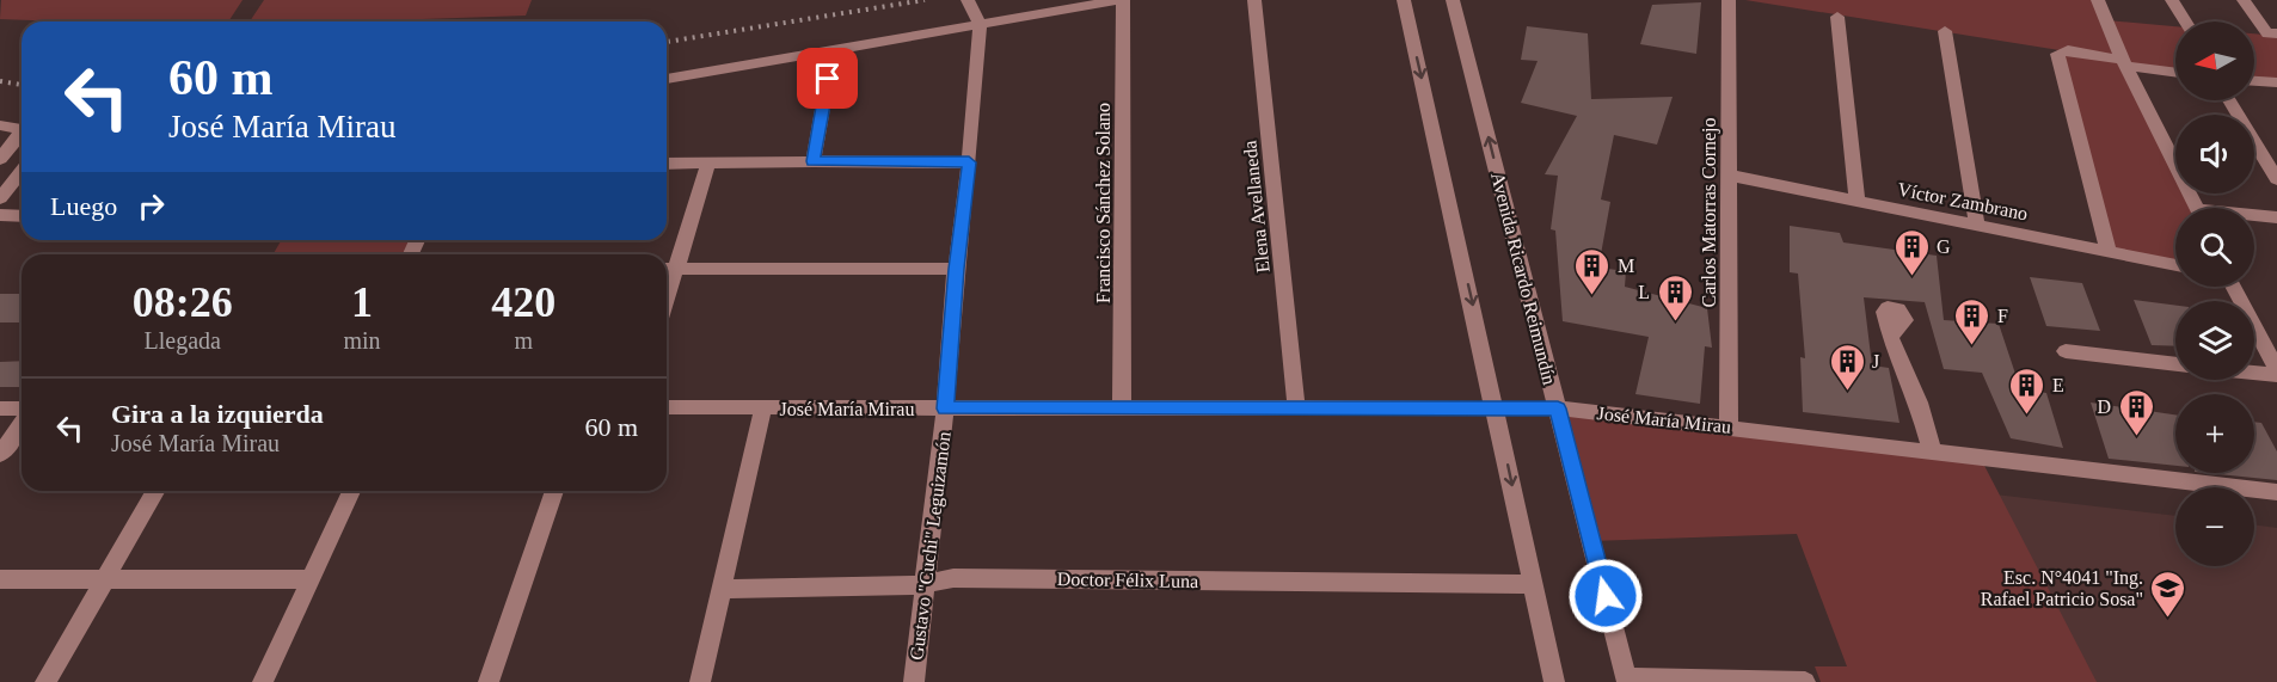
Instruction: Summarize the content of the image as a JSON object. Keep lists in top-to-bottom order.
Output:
{
  "streets": {
    "street": [
      "Víctor Zambrano",
      "Francisco Sánchez Solano",
      "Elena Avellaneda",
      "Carlos Matorras Cornejo",
      "Avenida Ricardo Reimundín",
      "José María Mirau",
      "Gustavo \"Cuchi\" Leguizamón",
      "Doctor Félix Luna"
    ]
  },
  "crossings": [
    ["Víctor Zambrano", "Carlos Matorras Cornejo"],
    ["Francisco Sánchez Solano", "José María Mirau"],
    ["Elena Avellaneda", "José María Mirau"],
    ["Carlos Matorras Cornejo", "José María Mirau"],
    ["Avenida Ricardo Reimundín", "José María Mirau"],
    ["José María Mirau", "Gustavo \"Cuchi\" Leguizamón"],
    ["Gustavo \"Cuchi\" Leguizamón", "Doctor Félix Luna"]
  ],
  "places": {
    "building": [
      "G",
      "M",
      "L",
      "F",
      "J",
      "E",
      "D"
    ],
    "school or university": ["Esc. N°4041 \"Ing. Rafael Patricio Sosa\""]
  },
  "north": "left",
  "page": {
    "map_buttons": ["+", "−"],
    "turn": ["60 m", "José María Mirau"],
    "then": "Luego",
    "eta": [
      "08:26",
      "Llegada",
      "1",
      "min",
      "420",
      "m"
    ],
    "list": [
      {
        "name": "Gira a la izquierda",
        "note": "José María Mirau",
        "value": "60 m"
      }
    ]
  }
}
